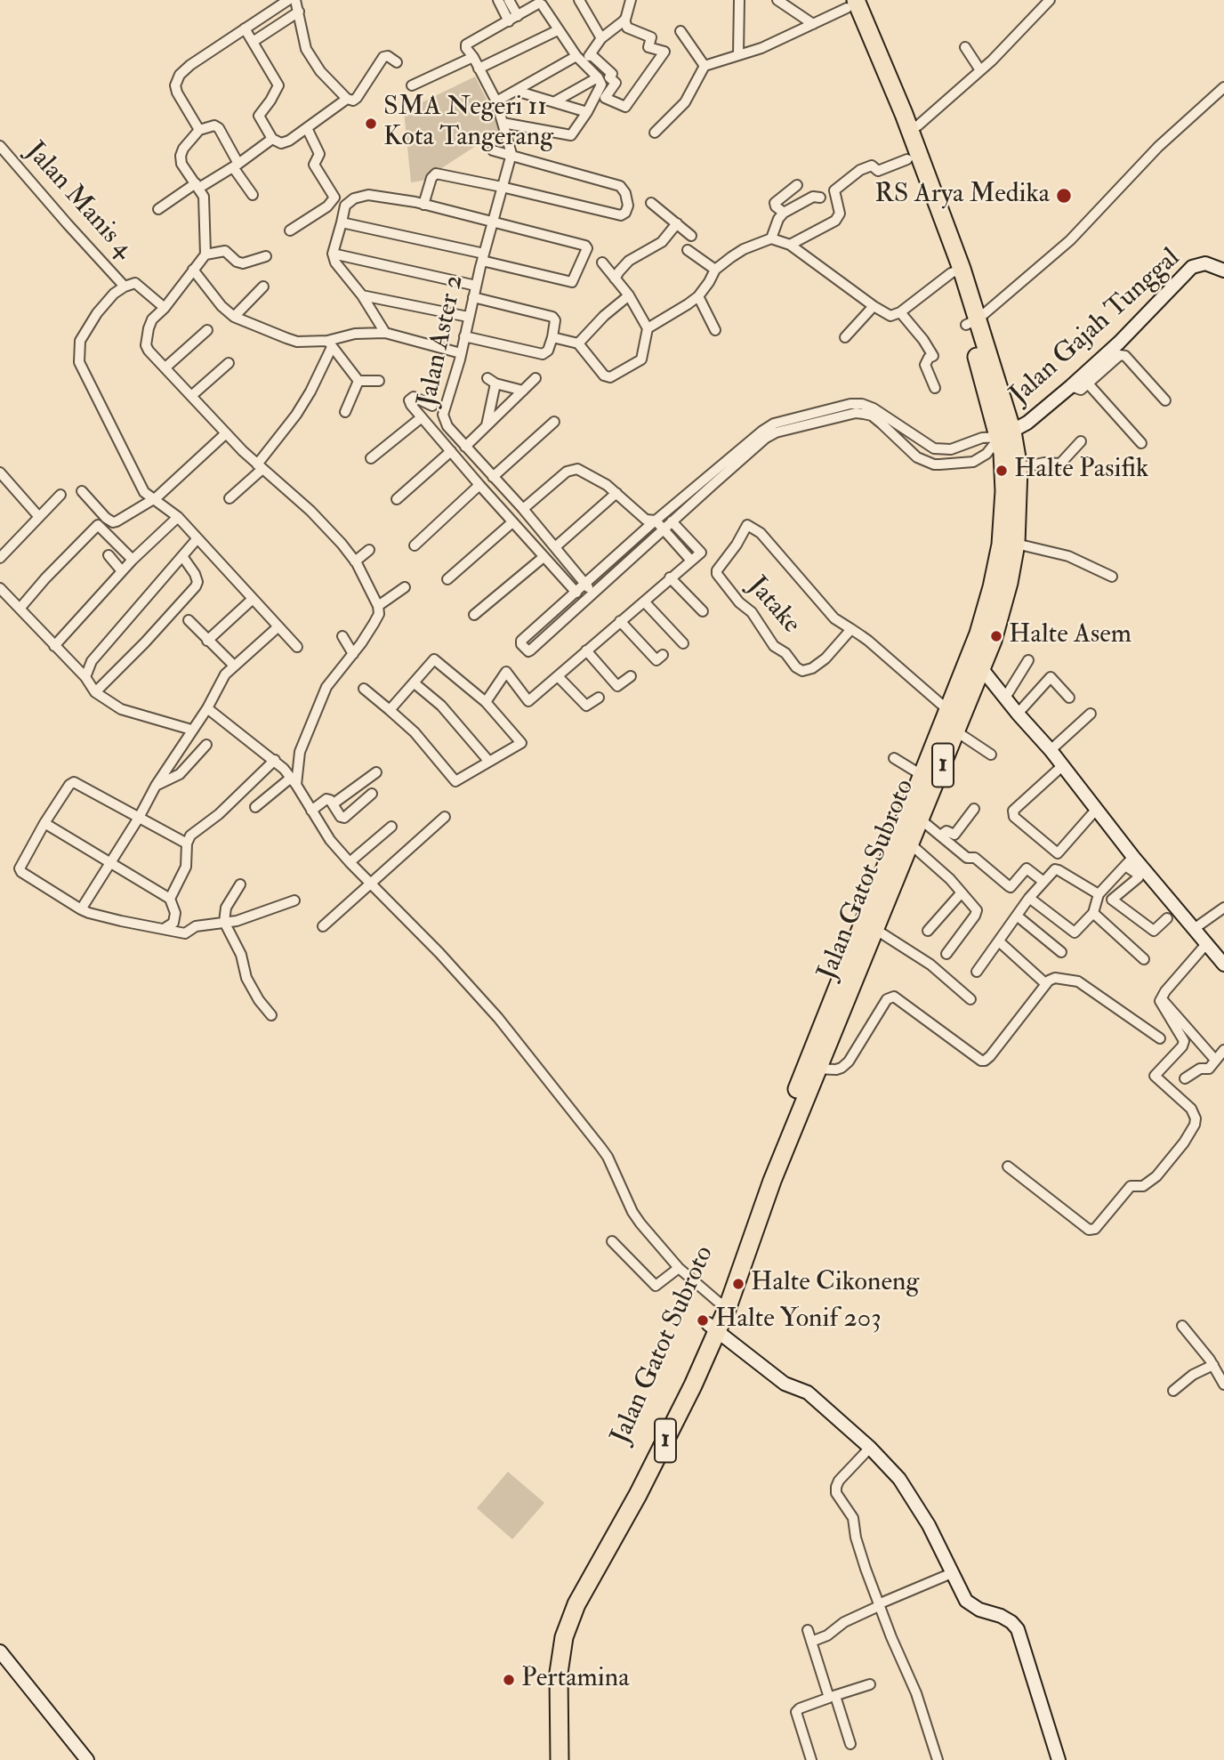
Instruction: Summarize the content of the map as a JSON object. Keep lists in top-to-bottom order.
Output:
{
  "streets": {
    "highway": ["1", "Jalan Gatot Subroto"],
    "street": [
      "Jalan Manis 4",
      "Jalan Gajah Tunggal",
      "Jalan Aster 2",
      "Jatake"
    ]
  },
  "crossings": [
    ["Jalan Gajah Tunggal", "Jalan Gatot Subroto"]
  ],
  "places": [
    "SMA Negeri 11 Kota Tangerang",
    "RS Arya Medika",
    "Halte Pasifik",
    "Halte Asem",
    "Halte Cikoneng",
    "Halte Yonif 203",
    "Pertamina"
  ]
}
